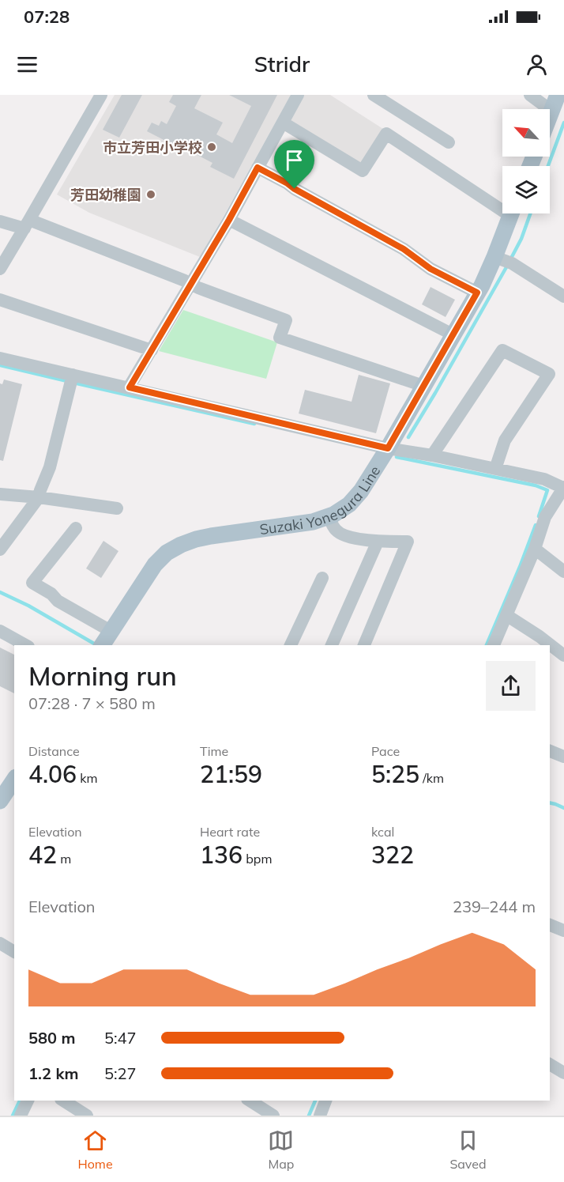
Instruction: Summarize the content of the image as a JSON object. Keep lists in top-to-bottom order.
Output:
{
  "streets": {
    "main road": ["Suzaki Yonegura Line"]
  },
  "places": ["市立芳田小学校", "芳田幼稚園"],
  "north": "top left",
  "page": {
    "status": "07:28",
    "header": "Stridr",
    "heading": ["Morning run", "07:28 · 7 × 580 m"],
    "stats": [
      ["Distance", "4.06 km"],
      ["Time", "21:59"],
      ["Pace", "5:25 /km"],
      ["Elevation", "42 m"],
      ["Heart rate", "136 bpm"],
      ["kcal", "322"]
    ],
    "chart": ["Elevation", "239–244 m"],
    "list": [
      {
        "name": "580 m",
        "note": "5:47"
      },
      {
        "name": "1.2 km",
        "note": "5:27"
      }
    ],
    "tabs": ["Home", "Map", "Saved"]
  }
}
